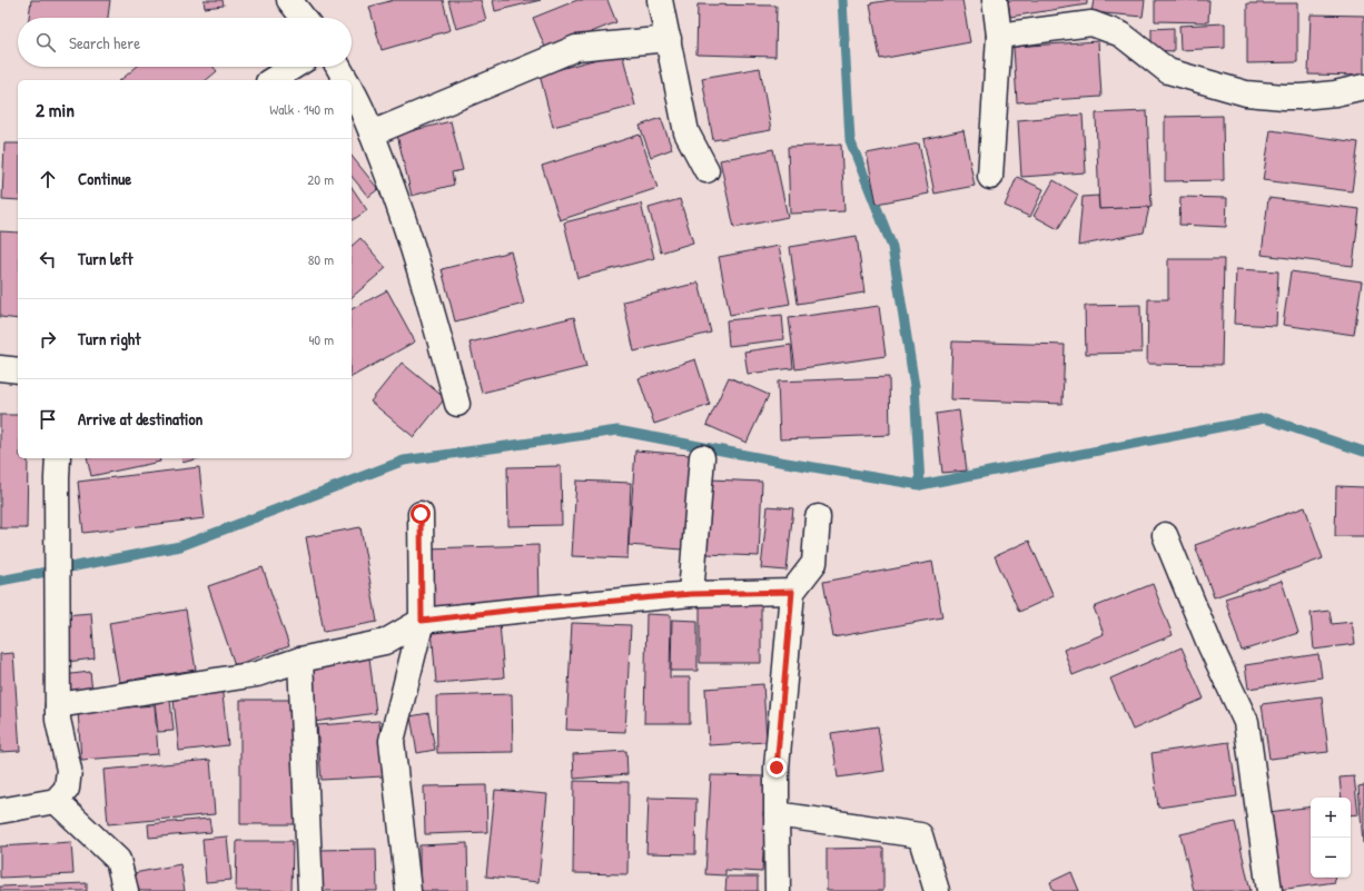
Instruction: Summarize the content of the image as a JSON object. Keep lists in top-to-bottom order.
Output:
{
  "page": {
    "search": "Search here",
    "heading": ["2 min", "Walk · 140 m"],
    "list": [
      ["Continue", "20 m"],
      ["Turn left", "80 m"],
      ["Turn right", "40 m"],
      "Arrive at destination"
    ],
    "map_buttons": ["+", "−"]
  }
}
